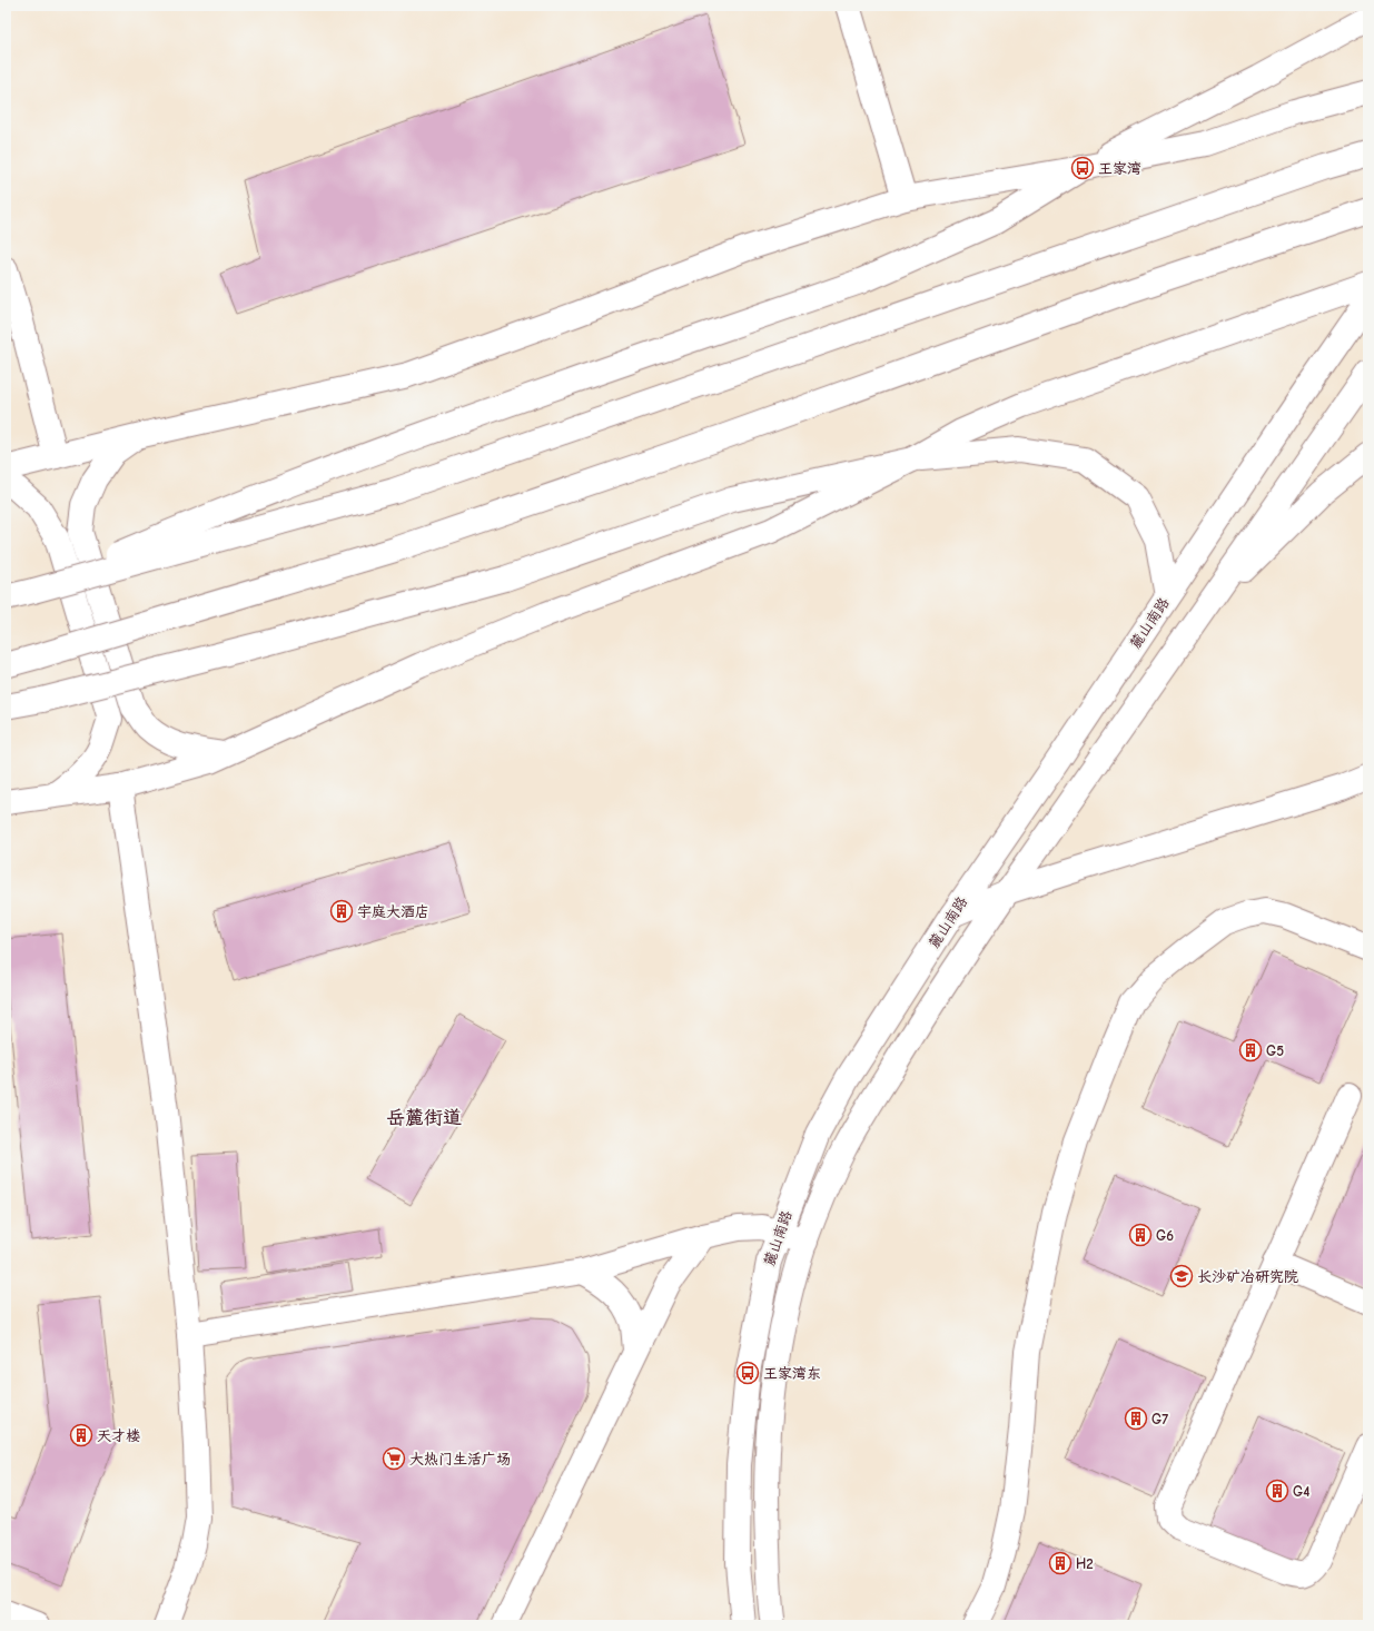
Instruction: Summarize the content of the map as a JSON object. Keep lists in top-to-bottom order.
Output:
{
  "streets": {
    "main road": ["麓山南路"]
  },
  "districts": ["岳麓街道"],
  "places": {
    "bus stop": ["王家湾", "王家湾东"],
    "building": [
      "宇庭大酒店",
      "G5",
      "G6",
      "G7",
      "天才楼",
      "G4",
      "H2"
    ],
    "school or university": ["长沙矿冶研究院"],
    "supermarket": ["大热门生活广场"]
  }
}
